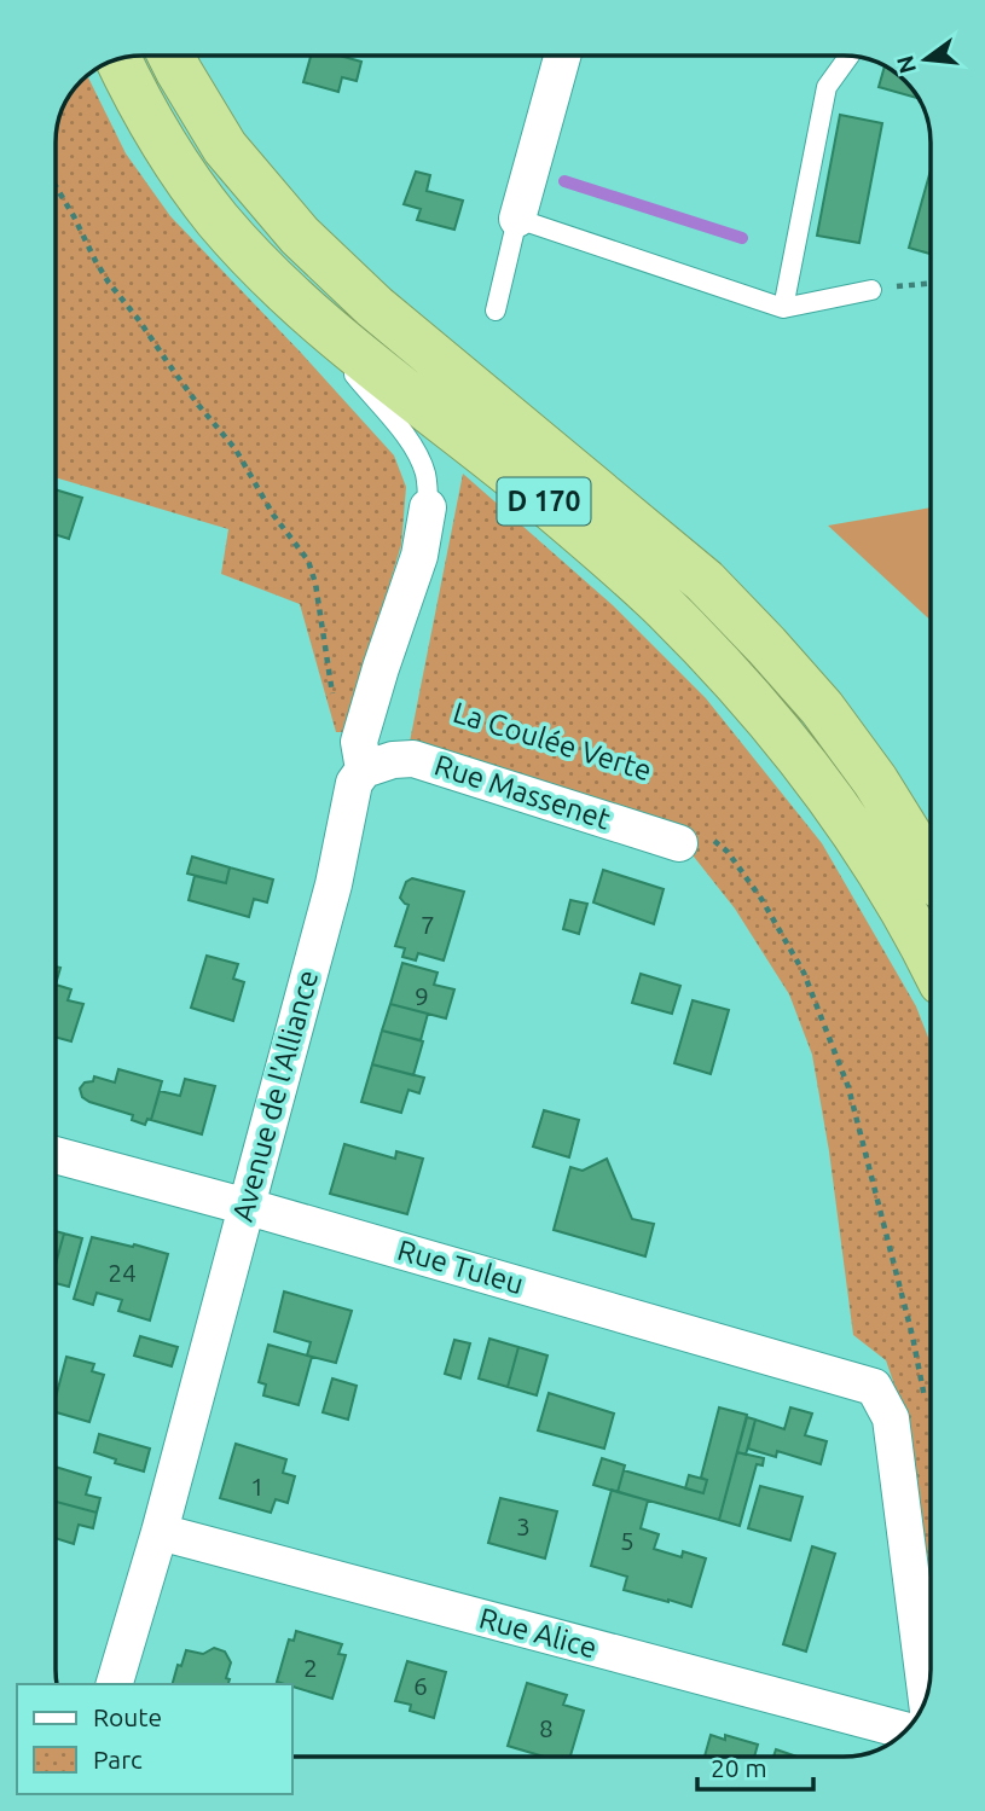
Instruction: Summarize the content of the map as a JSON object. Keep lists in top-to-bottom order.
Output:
{
  "streets": {
    "highway": ["D 170"],
    "street": [
      "Rue Massenet",
      "Avenue de l'Alliance",
      "Rue Tuleu",
      "Rue Alice"
    ]
  },
  "crossings": [
    ["Rue Massenet", "Avenue de l'Alliance"],
    ["Avenue de l'Alliance", "Rue Tuleu"],
    ["Avenue de l'Alliance", "Rue Alice"]
  ],
  "house_numbers": [
    "7",
    "9",
    "24",
    "1",
    "3",
    "5",
    "2",
    "6",
    "8"
  ],
  "legend": ["Route", "Parc"],
  "scale_bar": "20 m",
  "north": "left"
}
